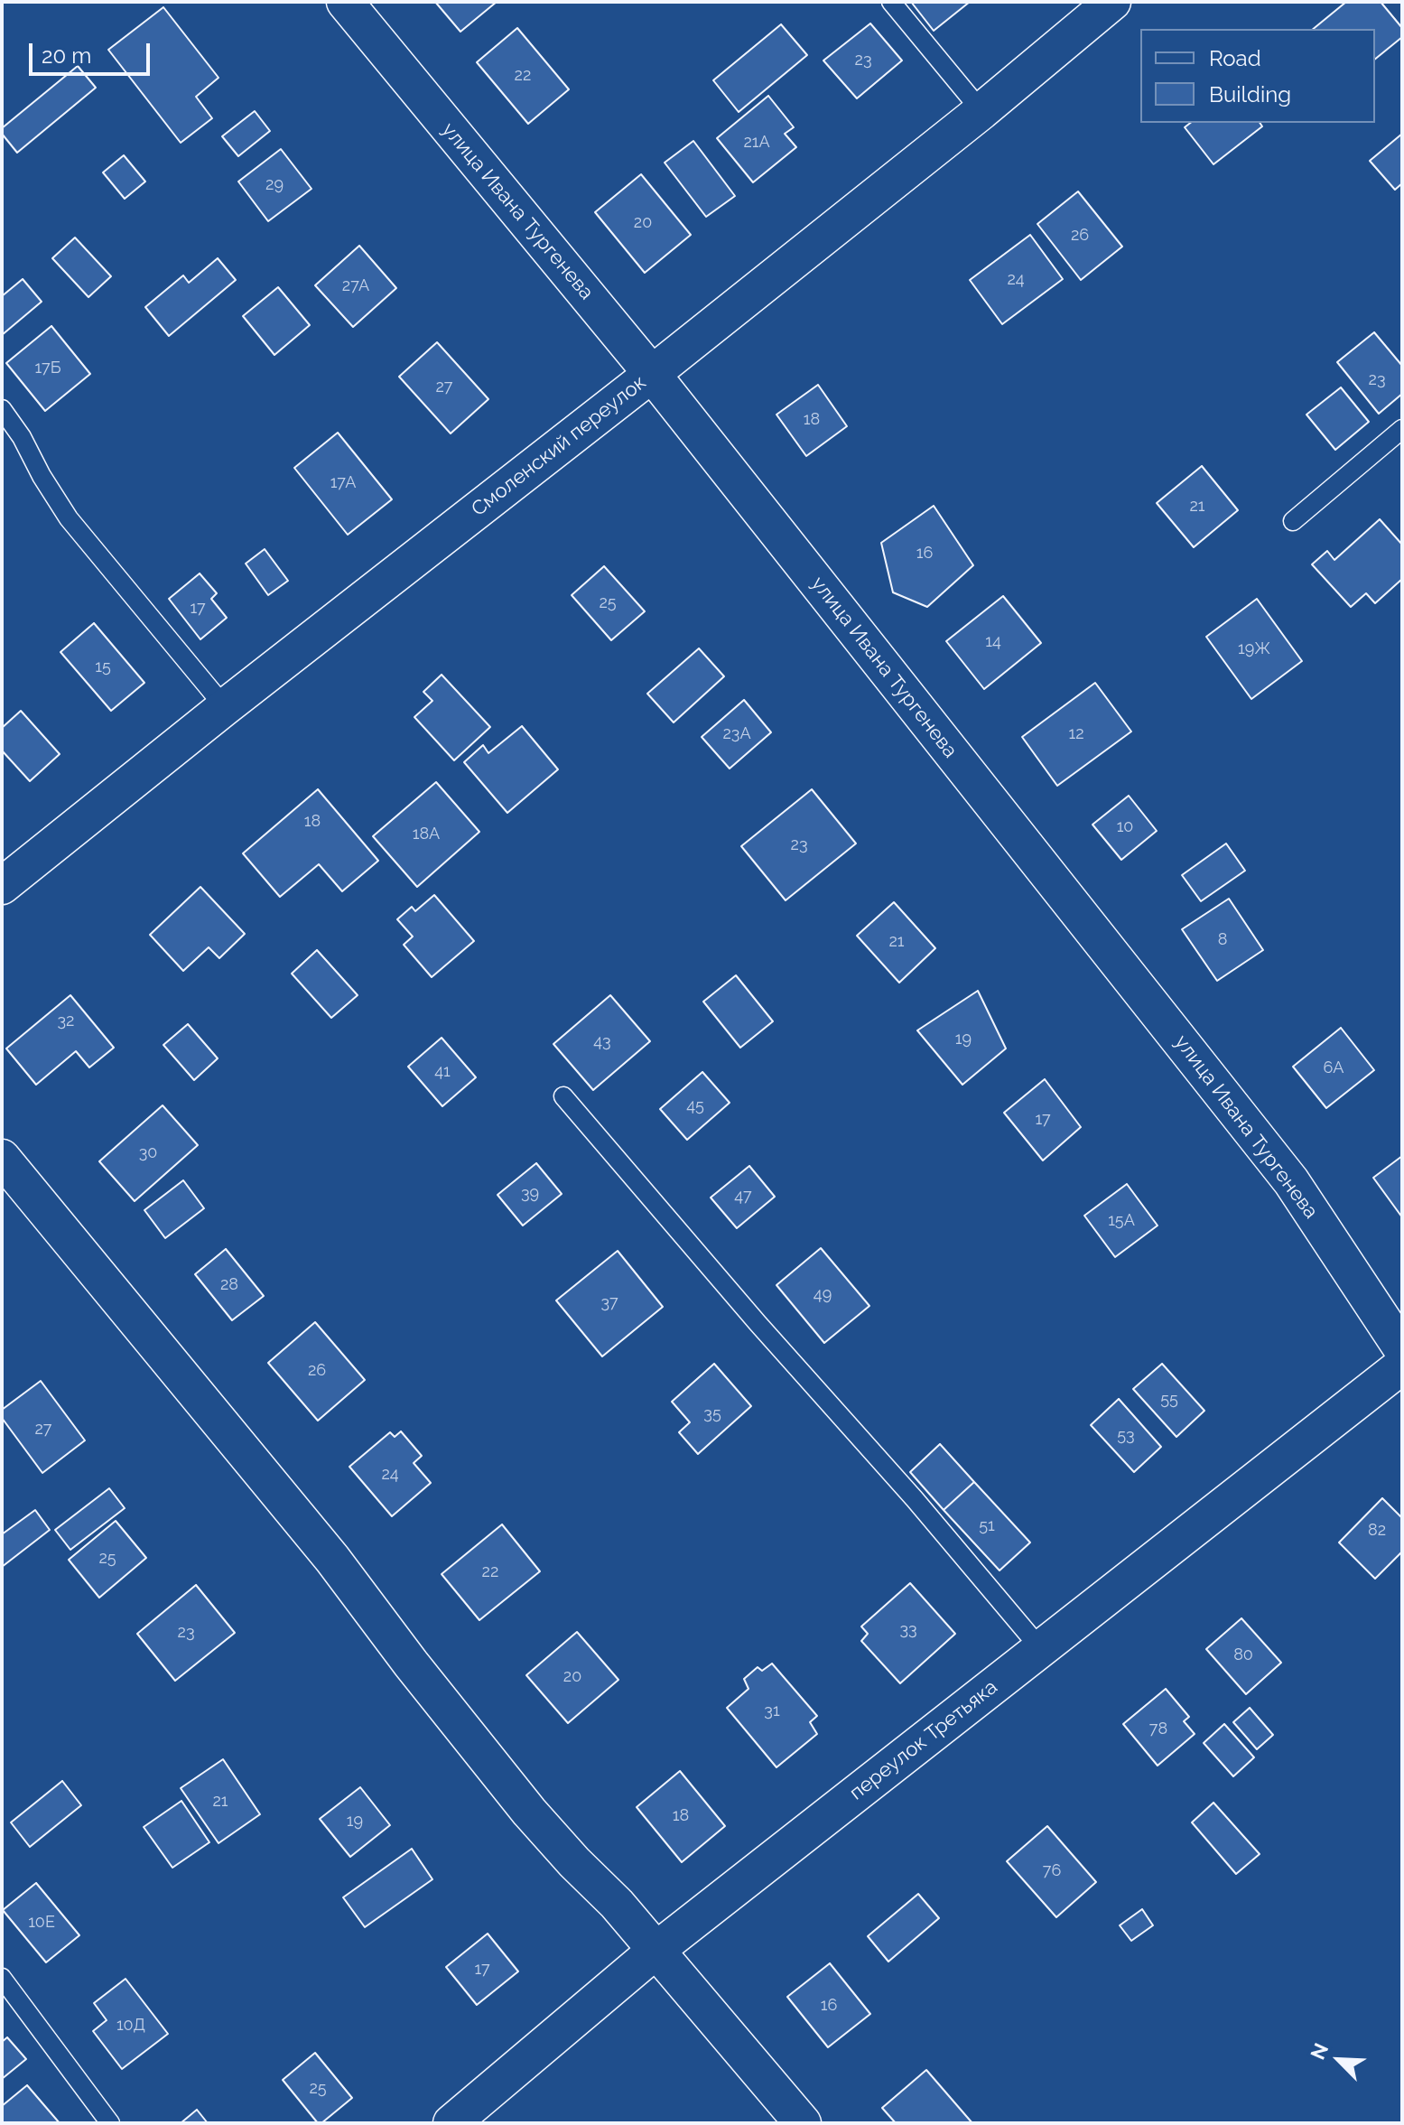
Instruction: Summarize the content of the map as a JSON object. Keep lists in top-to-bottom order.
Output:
{
  "streets": {
    "street": ["улица Ивана Тургенева", "Смоленский переулок", "переулок Третьяка"]
  },
  "crossings": [
    ["улица Ивана Тургенева", "Смоленский переулок"]
  ],
  "house_numbers": [
    "23",
    "22",
    "21А",
    "29",
    "20",
    "26",
    "24",
    "27А",
    "17Б",
    "23",
    "27",
    "18",
    "17А",
    "21",
    "16",
    "25",
    "17",
    "14",
    "19Ж",
    "15",
    "23А",
    "12",
    "18",
    "10",
    "18А",
    "23",
    "8",
    "21",
    "32",
    "19",
    "43",
    "6А",
    "41",
    "45",
    "17",
    "30",
    "39",
    "47",
    "15А",
    "28",
    "49",
    "37",
    "26",
    "55",
    "35",
    "27",
    "53",
    "24",
    "51",
    "82",
    "25",
    "22",
    "33",
    "23",
    "80",
    "20",
    "31",
    "78",
    "21",
    "18",
    "19",
    "76",
    "10Е",
    "17",
    "16",
    "10Д",
    "25"
  ],
  "legend": ["Road", "Building"],
  "scale_bar": "20 m",
  "north": "top left"
}
